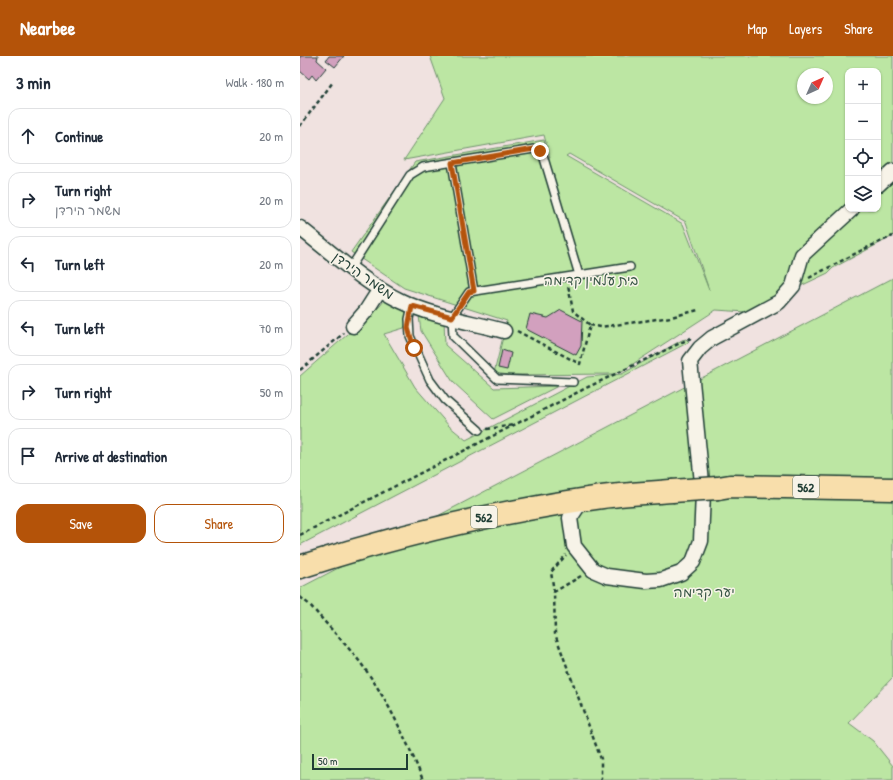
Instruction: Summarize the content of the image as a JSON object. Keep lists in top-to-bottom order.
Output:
{
  "streets": {
    "main road": ["562"],
    "street": ["משמר הירדן"]
  },
  "parks": ["בית עלמין קדימה", "יער קדימה"],
  "scale_bar": "50 m",
  "north": "top right",
  "page": {
    "header": "Nearbee",
    "nav": ["Map", "Layers", "Share"],
    "heading": ["3 min", "Walk · 180 m"],
    "map_buttons": ["+", "−"],
    "list": [
      ["Continue", "20 m"],
      ["Turn right", "משמר הירדן", "20 m"],
      ["Turn left", "20 m"],
      ["Turn left", "70 m"],
      ["Turn right", "50 m"],
      "Arrive at destination"
    ],
    "buttons": ["Save", "Share"],
    "scale": "50 m"
  }
}
